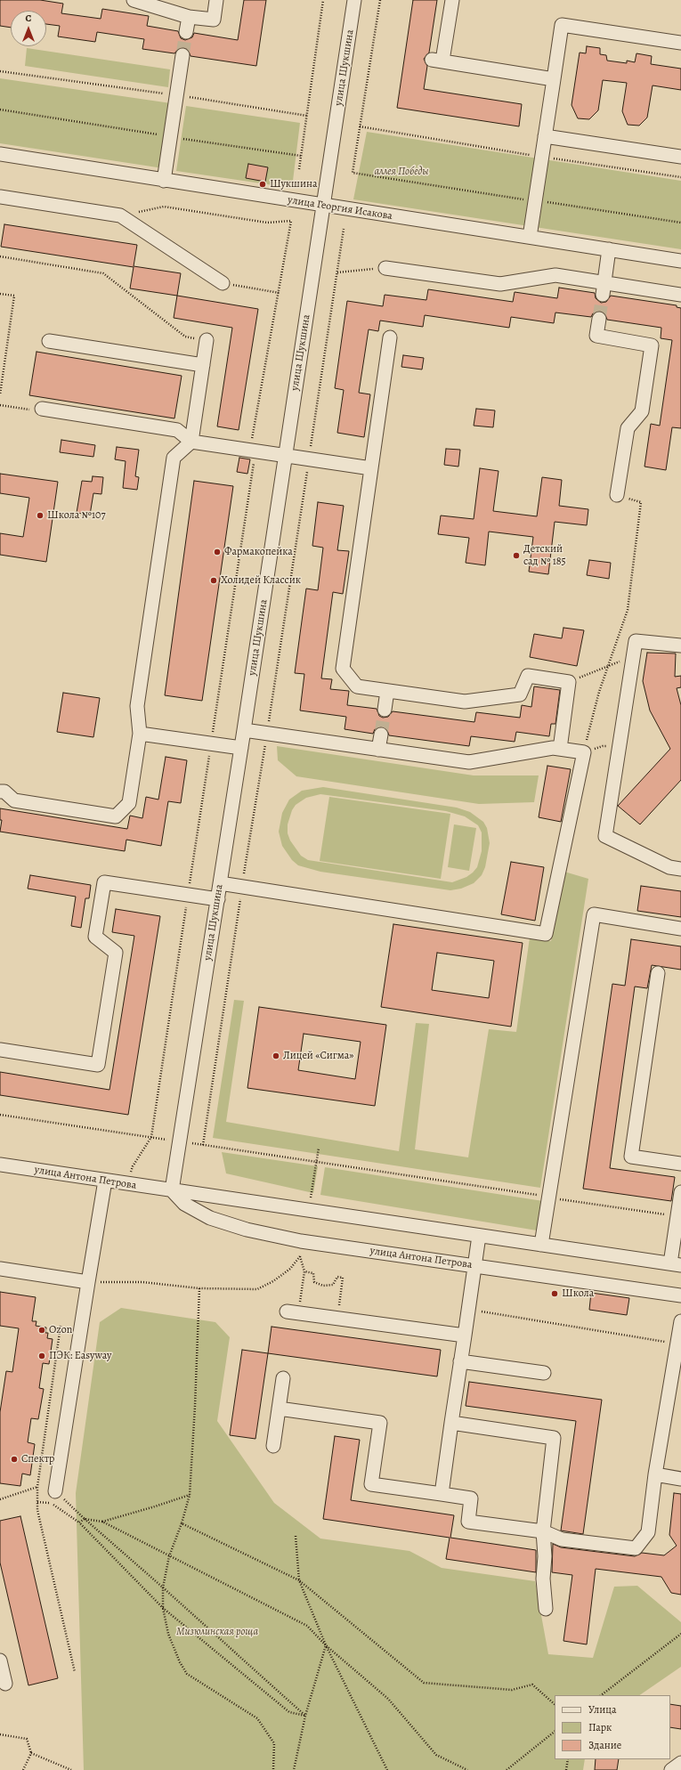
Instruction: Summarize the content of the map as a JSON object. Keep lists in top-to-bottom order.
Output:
{
  "streets": {
    "street": ["улица Шукшина", "улица Георгия Исакова", "улица Антона Петрова"]
  },
  "crossings": [
    ["улица Шукшина", "улица Георгия Исакова"],
    ["улица Шукшина", "улица Антона Петрова"]
  ],
  "parks": ["аллея Победы", "Мизюлинская роща"],
  "places": [
    "Шукшина",
    "Школа №107",
    "Фармакопейка",
    "Детский сад № 185",
    "Холидей Классик",
    "Лицей «Сигма»",
    "Школа",
    "Ozon",
    "ПЭК: Easyway",
    "Спектр"
  ],
  "legend": ["Улица", "Парк", "Здание"],
  "north": "top"
}
